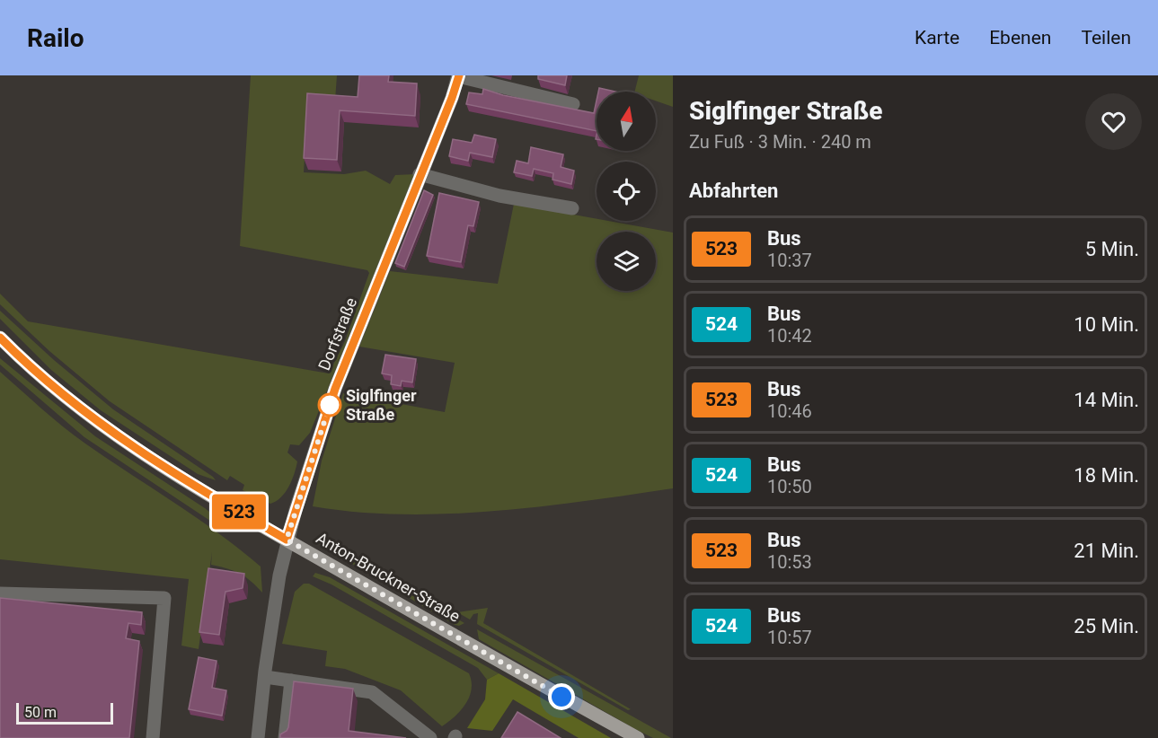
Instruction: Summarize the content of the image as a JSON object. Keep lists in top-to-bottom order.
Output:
{
  "streets": {
    "main road": ["Anton-Bruckner-Straße"],
    "street": ["Dorfstraße"]
  },
  "crossings": [
    ["Dorfstraße", "Anton-Bruckner-Straße"]
  ],
  "places": ["Siglfinger Straße"],
  "lines": ["bus line 523"],
  "scale_bar": "50 m",
  "north": "top",
  "page": {
    "header": "Railo",
    "nav": ["Karte", "Ebenen", "Teilen"],
    "on_map": "523",
    "heading": [
      ["Siglfinger Straße", "Zu Fuß · 3 Min. · 240 m"],
      "Abfahrten"
    ],
    "list": [
      {
        "mark": "523",
        "name": "Bus",
        "note": "10:37",
        "value": "5 Min."
      },
      {
        "mark": "524",
        "name": "Bus",
        "note": "10:42",
        "value": "10 Min."
      },
      {
        "mark": "523",
        "name": "Bus",
        "note": "10:46",
        "value": "14 Min."
      },
      {
        "mark": "524",
        "name": "Bus",
        "note": "10:50",
        "value": "18 Min."
      },
      {
        "mark": "523",
        "name": "Bus",
        "note": "10:53",
        "value": "21 Min."
      },
      {
        "mark": "524",
        "name": "Bus",
        "note": "10:57",
        "value": "25 Min."
      }
    ],
    "scale": "50 m"
  }
}
